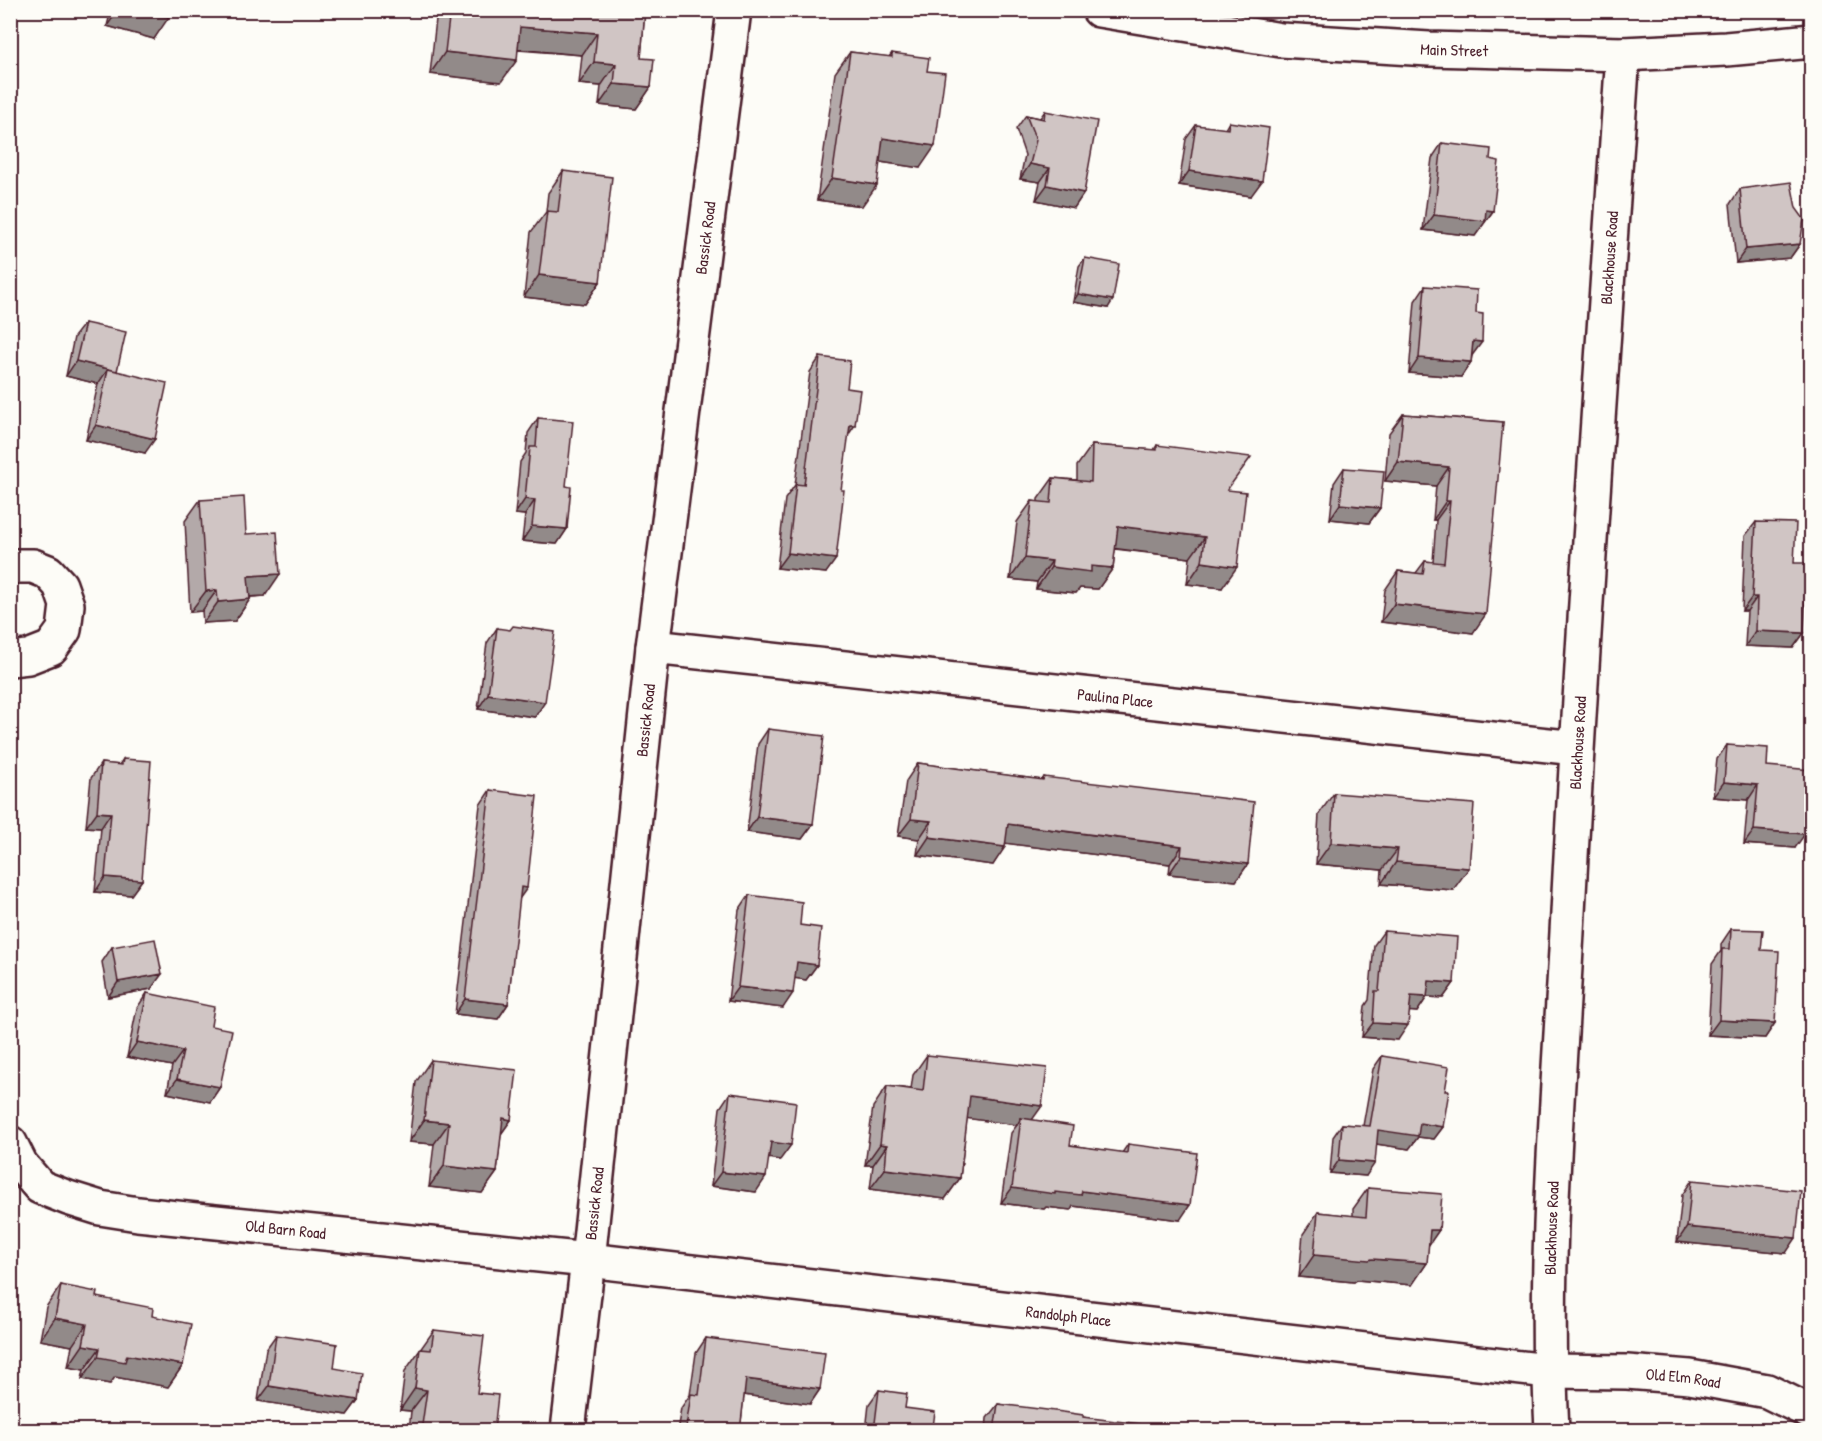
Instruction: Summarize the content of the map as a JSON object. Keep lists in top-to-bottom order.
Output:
{
  "streets": {
    "street": [
      "Main Street",
      "Bassick Road",
      "Blackhouse Road",
      "Paulina Place",
      "Old Barn Road",
      "Randolph Place",
      "Old Elm Road"
    ]
  },
  "crossings": [
    ["Main Street", "Blackhouse Road"],
    ["Bassick Road", "Paulina Place"],
    ["Bassick Road", "Old Barn Road"],
    ["Bassick Road", "Randolph Place"],
    ["Blackhouse Road", "Paulina Place"],
    ["Blackhouse Road", "Randolph Place"],
    ["Blackhouse Road", "Old Elm Road"],
    ["Old Barn Road", "Randolph Place"],
    ["Randolph Place", "Old Elm Road"]
  ]
}
